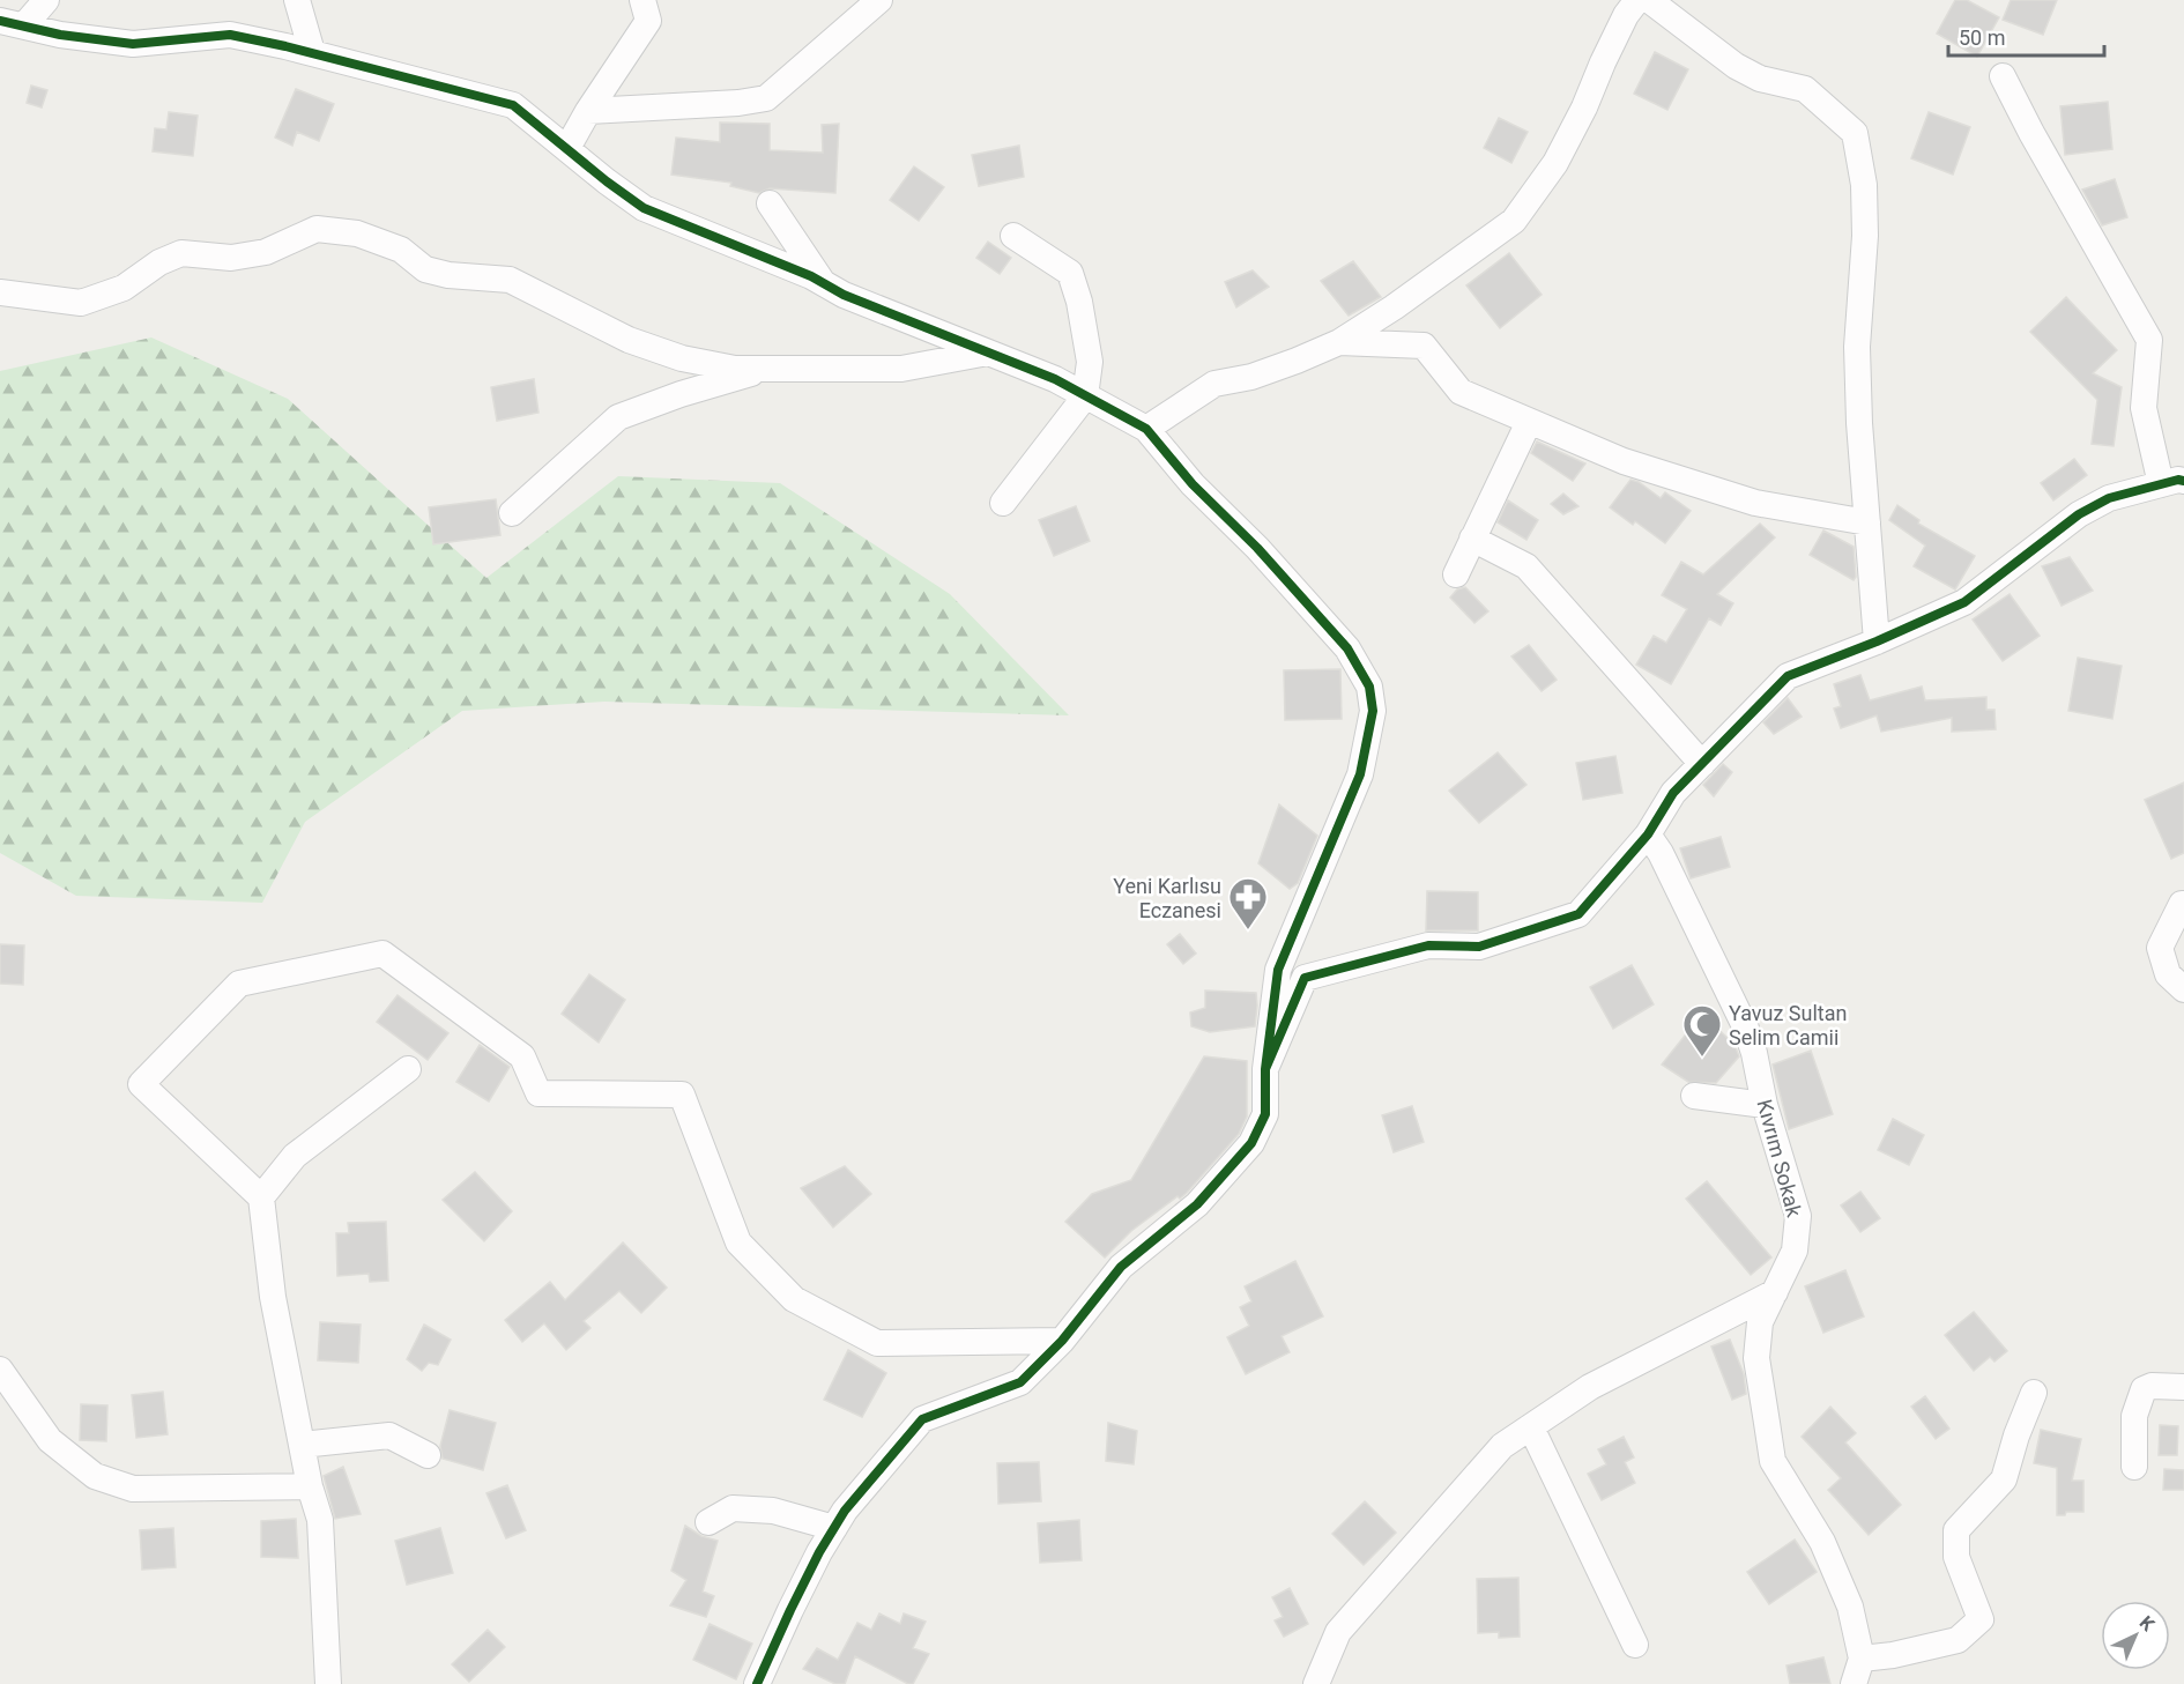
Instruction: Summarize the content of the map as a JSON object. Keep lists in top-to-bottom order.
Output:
{
  "streets": {
    "street": ["Kıvrım Sokak"]
  },
  "places": {
    "pharmacy": ["Yeni Karlısu Eczanesi"],
    "mosque": ["Yavuz Sultan Selim Camii"]
  },
  "scale_bar": "50 m",
  "north": "top right"
}
